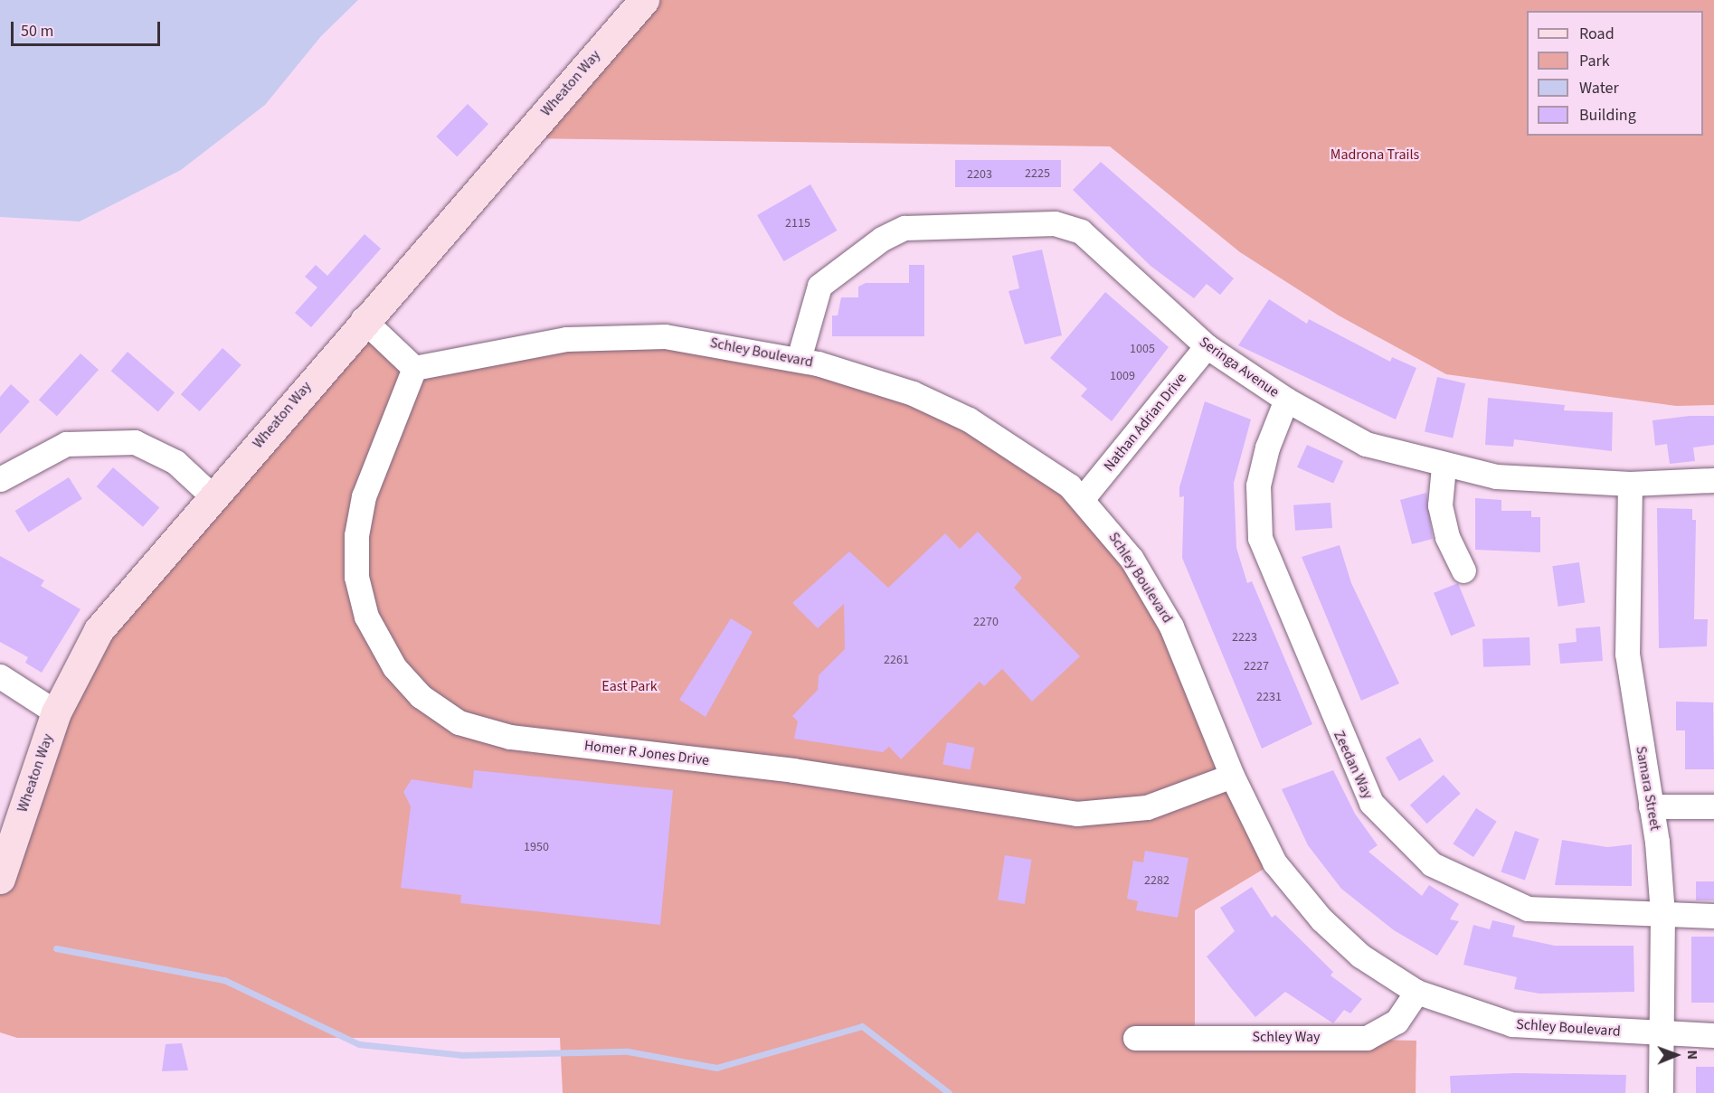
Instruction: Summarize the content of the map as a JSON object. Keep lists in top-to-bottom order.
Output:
{
  "streets": {
    "main road": ["Wheaton Way"],
    "street": [
      "Schley Boulevard",
      "Seringa Avenue",
      "Nathan Adrian Drive",
      "Homer R Jones Drive",
      "Zeedan Way",
      "Samara Street",
      "Schley Way"
    ]
  },
  "crossings": [
    ["Schley Boulevard", "Seringa Avenue"],
    ["Schley Boulevard", "Nathan Adrian Drive"],
    ["Schley Boulevard", "Homer R Jones Drive"],
    ["Schley Boulevard", "Samara Street"],
    ["Schley Boulevard", "Schley Way"],
    ["Seringa Avenue", "Nathan Adrian Drive"],
    ["Seringa Avenue", "Zeedan Way"],
    ["Seringa Avenue", "Samara Street"],
    ["Zeedan Way", "Samara Street"]
  ],
  "parks": ["Madrona Trails", "East Park"],
  "house_numbers": [
    "2225",
    "2203",
    "2115",
    "1005",
    "1009",
    "2270",
    "2223",
    "2261",
    "2227",
    "2231",
    "1950",
    "2282"
  ],
  "legend": [
    "Road",
    "Park",
    "Water",
    "Building"
  ],
  "scale_bar": "50 m",
  "north": "right"
}
